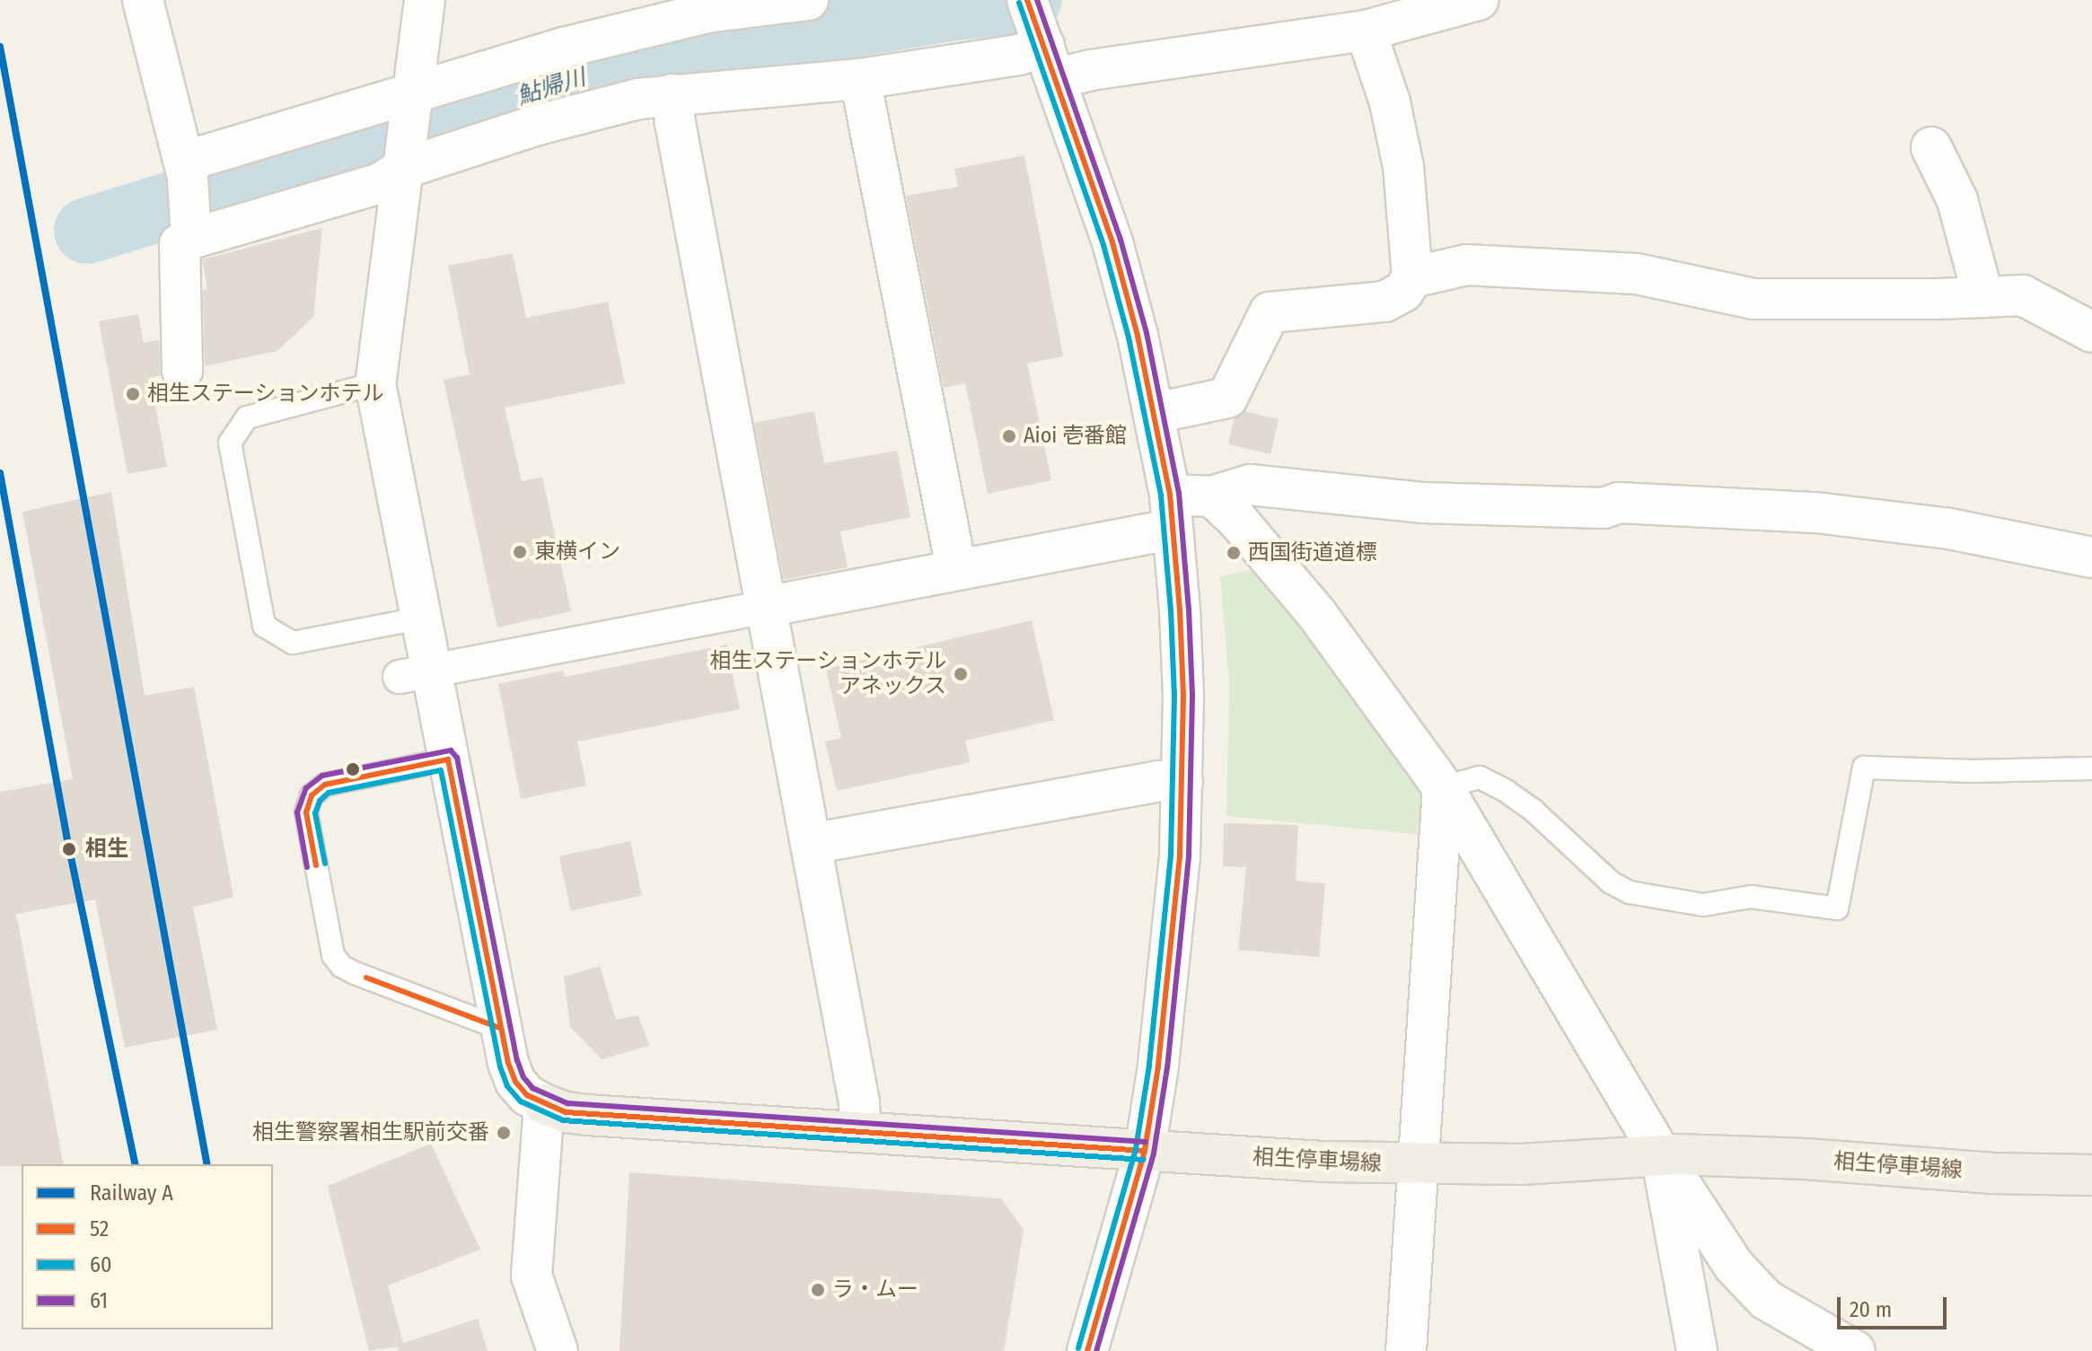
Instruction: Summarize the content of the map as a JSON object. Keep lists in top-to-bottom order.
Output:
{
  "streets": {
    "main road": ["相生停車場線"]
  },
  "water": ["鮎帰川"],
  "places": [
    "相生ステーションホテル",
    "Aioi 壱番館",
    "東横イン",
    "西国街道道標",
    "相生ステーションホテル アネックス",
    "相生",
    "相生警察署相生駅前交番",
    "ラ・ムー"
  ],
  "lines": [
    "transit line 52",
    "transit line 61",
    "transit line 60",
    "rail line A"
  ],
  "legend": [
    "Railway A",
    "52",
    "60",
    "61"
  ],
  "scale_bar": "20 m"
}
